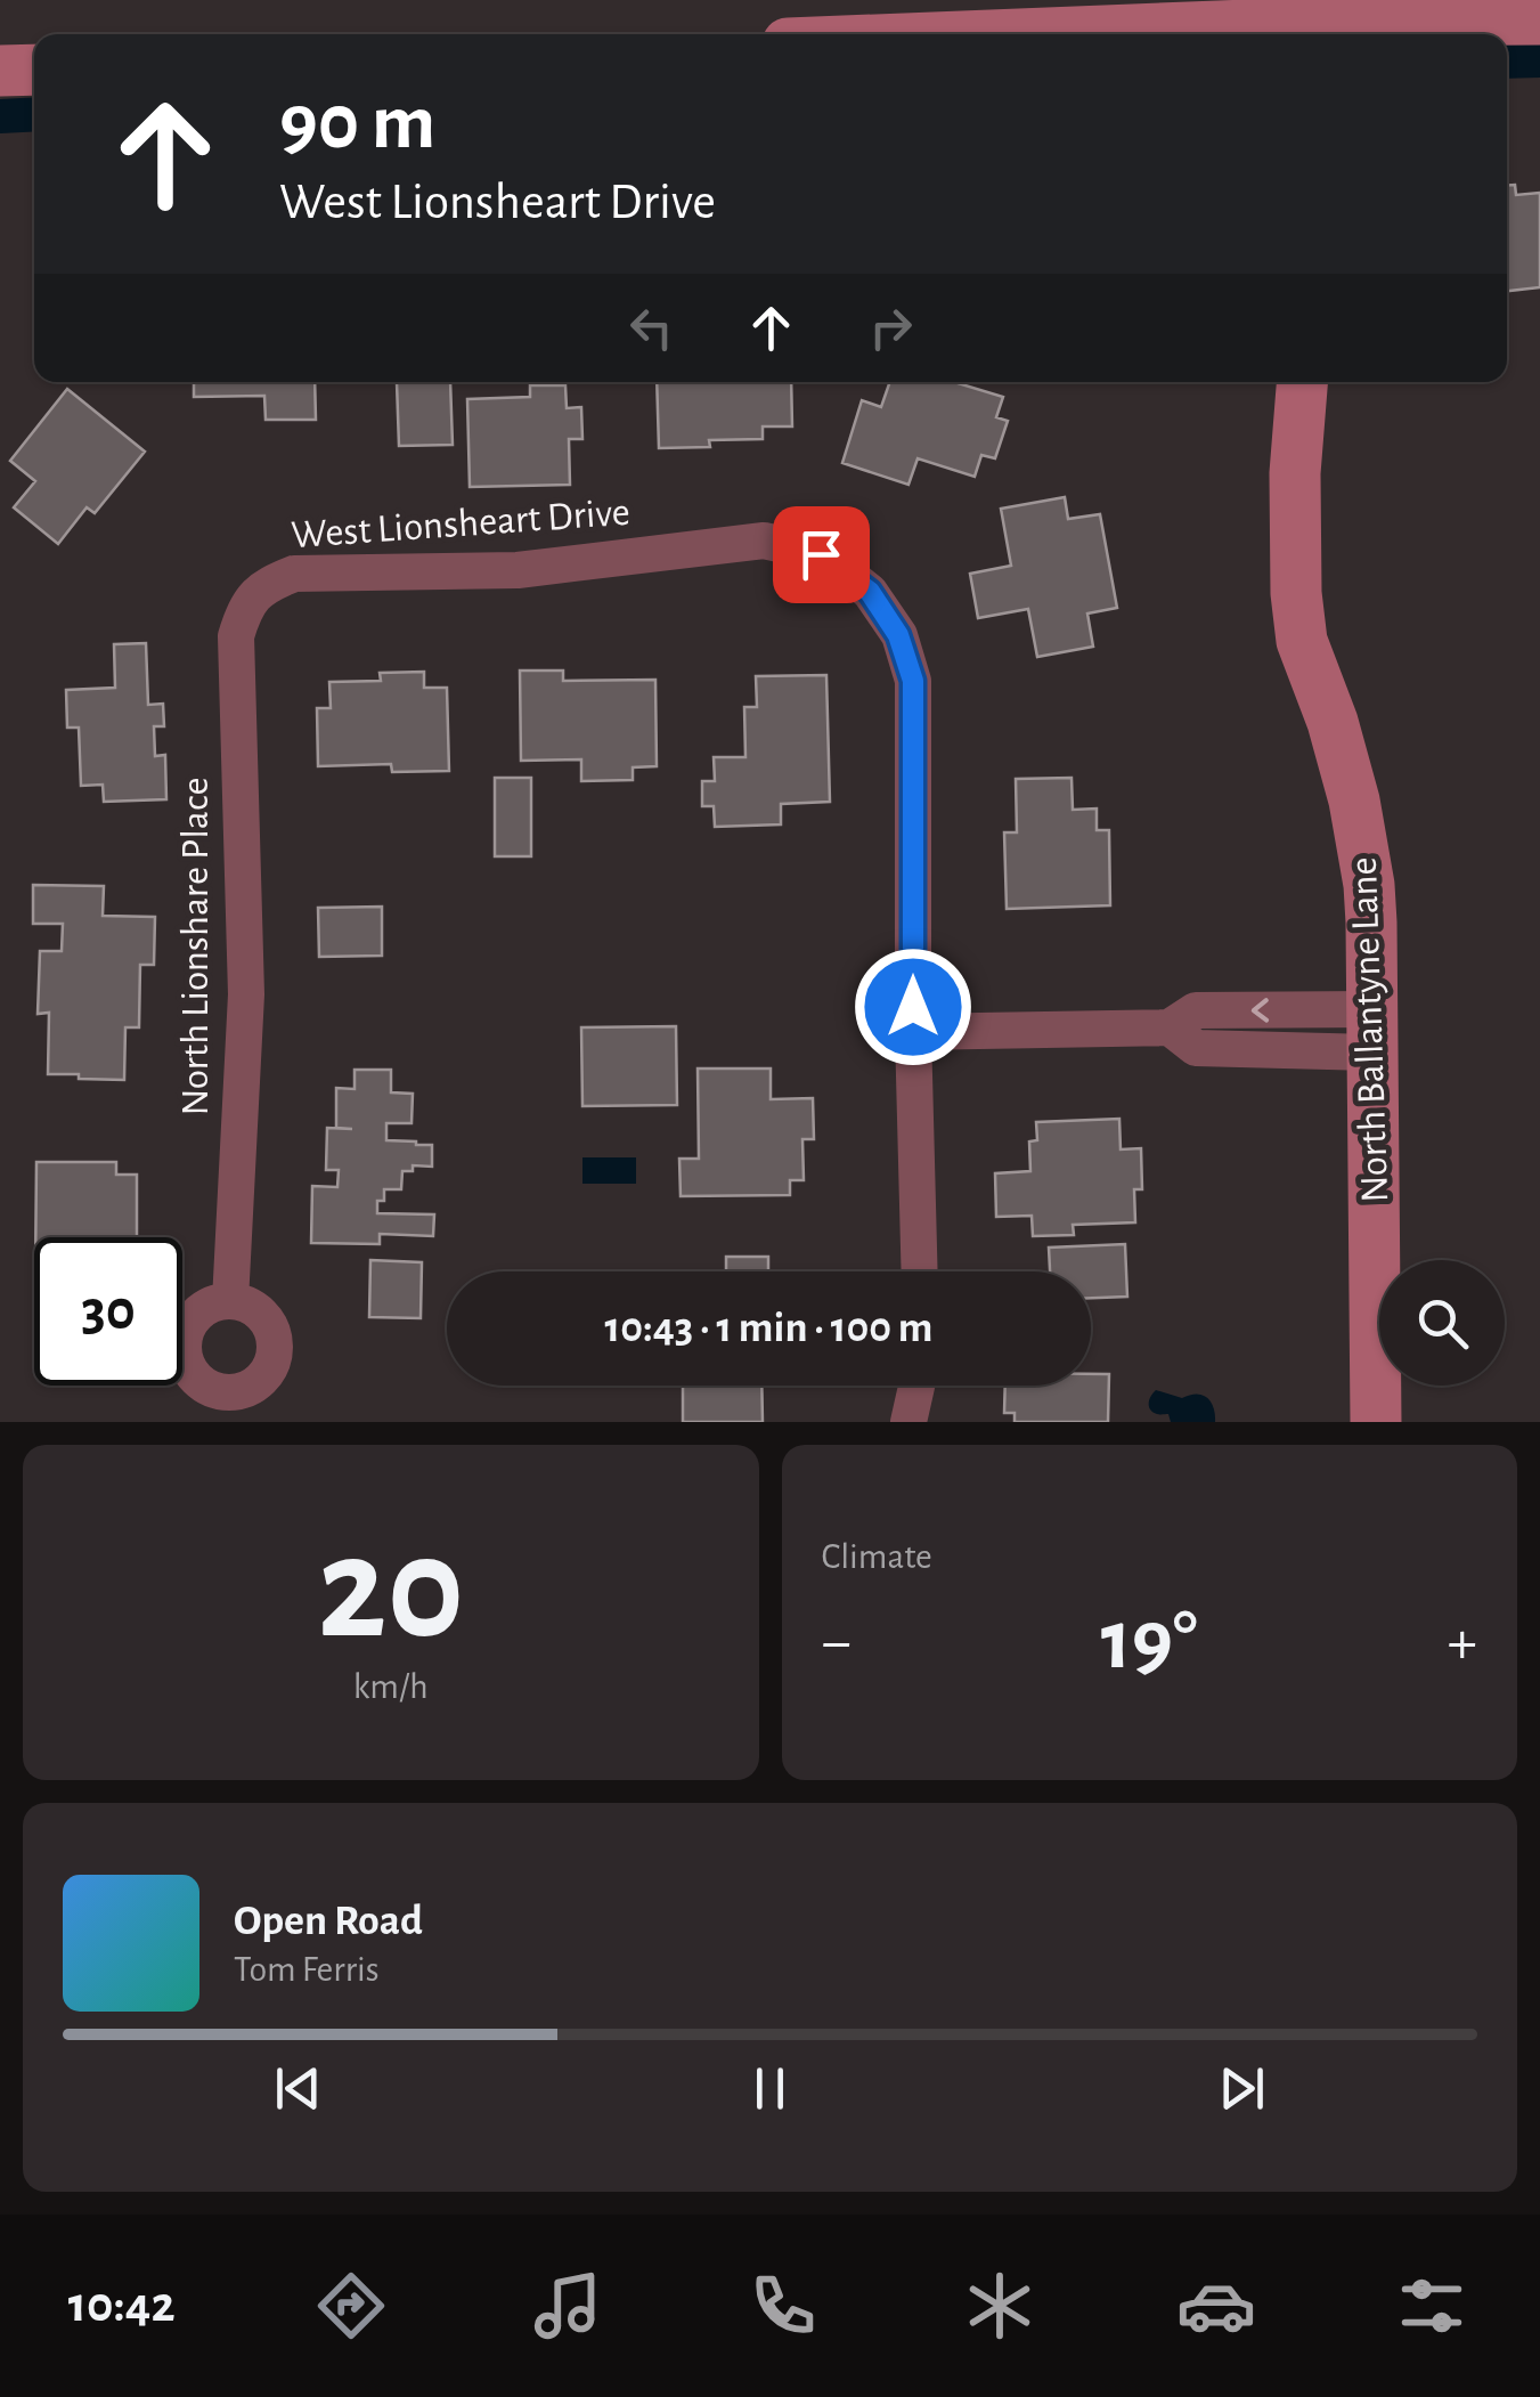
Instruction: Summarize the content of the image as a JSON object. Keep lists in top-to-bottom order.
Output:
{
  "streets": {
    "street": ["West Lionsheart Drive", "North Lionshare Place", "North Ballantyne Lane"]
  },
  "crossings": [
    ["West Lionsheart Drive", "North Lionshare Place"]
  ],
  "page": {
    "turn": ["90 m", "West Lionsheart Drive"],
    "limit": "30",
    "trip": "10:43 · 1 min · 100 m",
    "tile": [
      ["20", "km/h"],
      "Climate"
    ],
    "heat": ["−", "19°", "+"],
    "song": ["Open Road", "Tom Ferris"],
    "tabs": "10:42"
  }
}
